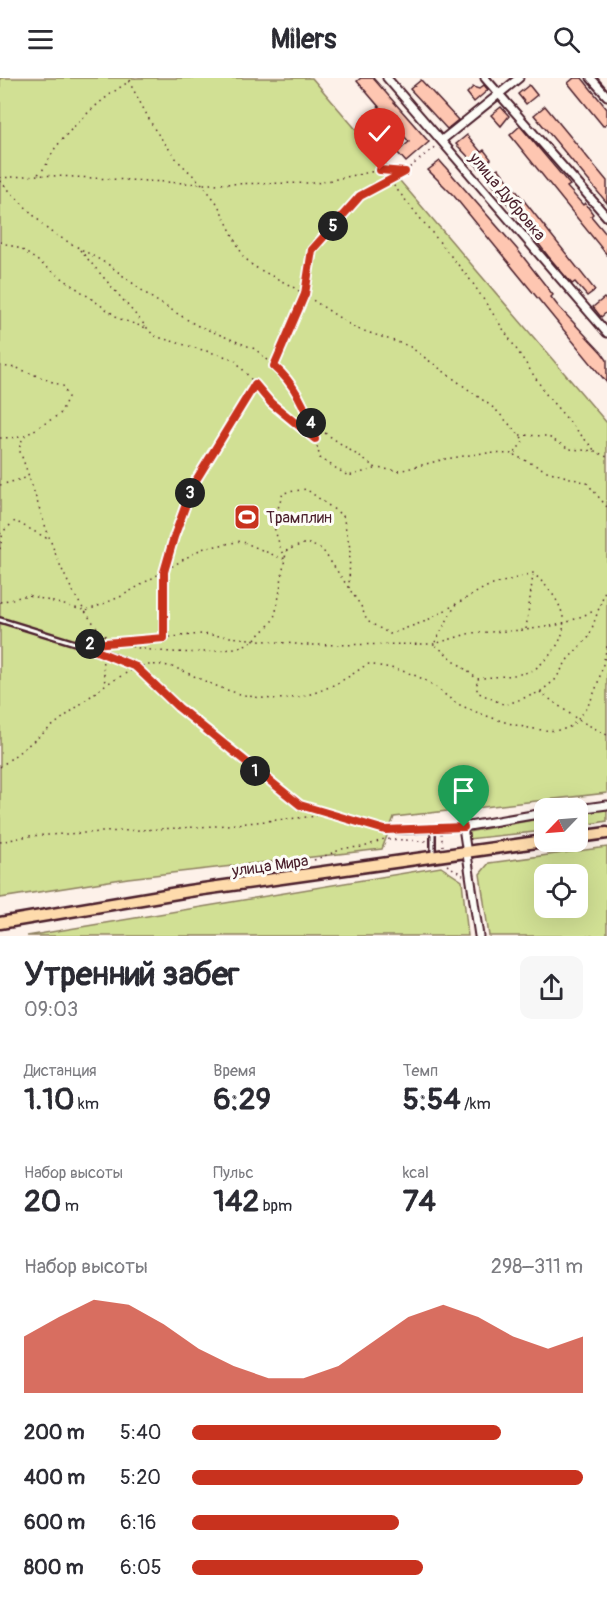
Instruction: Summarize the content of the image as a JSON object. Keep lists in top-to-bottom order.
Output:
{
  "streets": {
    "main road": ["улица Мира"],
    "street": ["улица Дубровка"]
  },
  "places": {
    "sports": ["Трамплин"]
  },
  "north": "bottom left",
  "page": {
    "header": "Milers",
    "pins": [
      "5",
      "4",
      "3",
      "2",
      "1"
    ],
    "heading": ["Утренний забег", "09:03"],
    "stats": [
      ["Дистанция", "1.10 km"],
      ["Время", "6:29"],
      ["Темп", "5:54 /km"],
      ["Набор высоты", "20 m"],
      ["Пульс", "142 bpm"],
      ["kcal", "74"]
    ],
    "chart": ["Набор высоты", "298–311 m"],
    "list": [
      {
        "name": "200 m",
        "note": "5:40"
      },
      {
        "name": "400 m",
        "note": "5:20"
      },
      {
        "name": "600 m",
        "note": "6:16"
      },
      {
        "name": "800 m",
        "note": "6:05"
      }
    ]
  }
}
